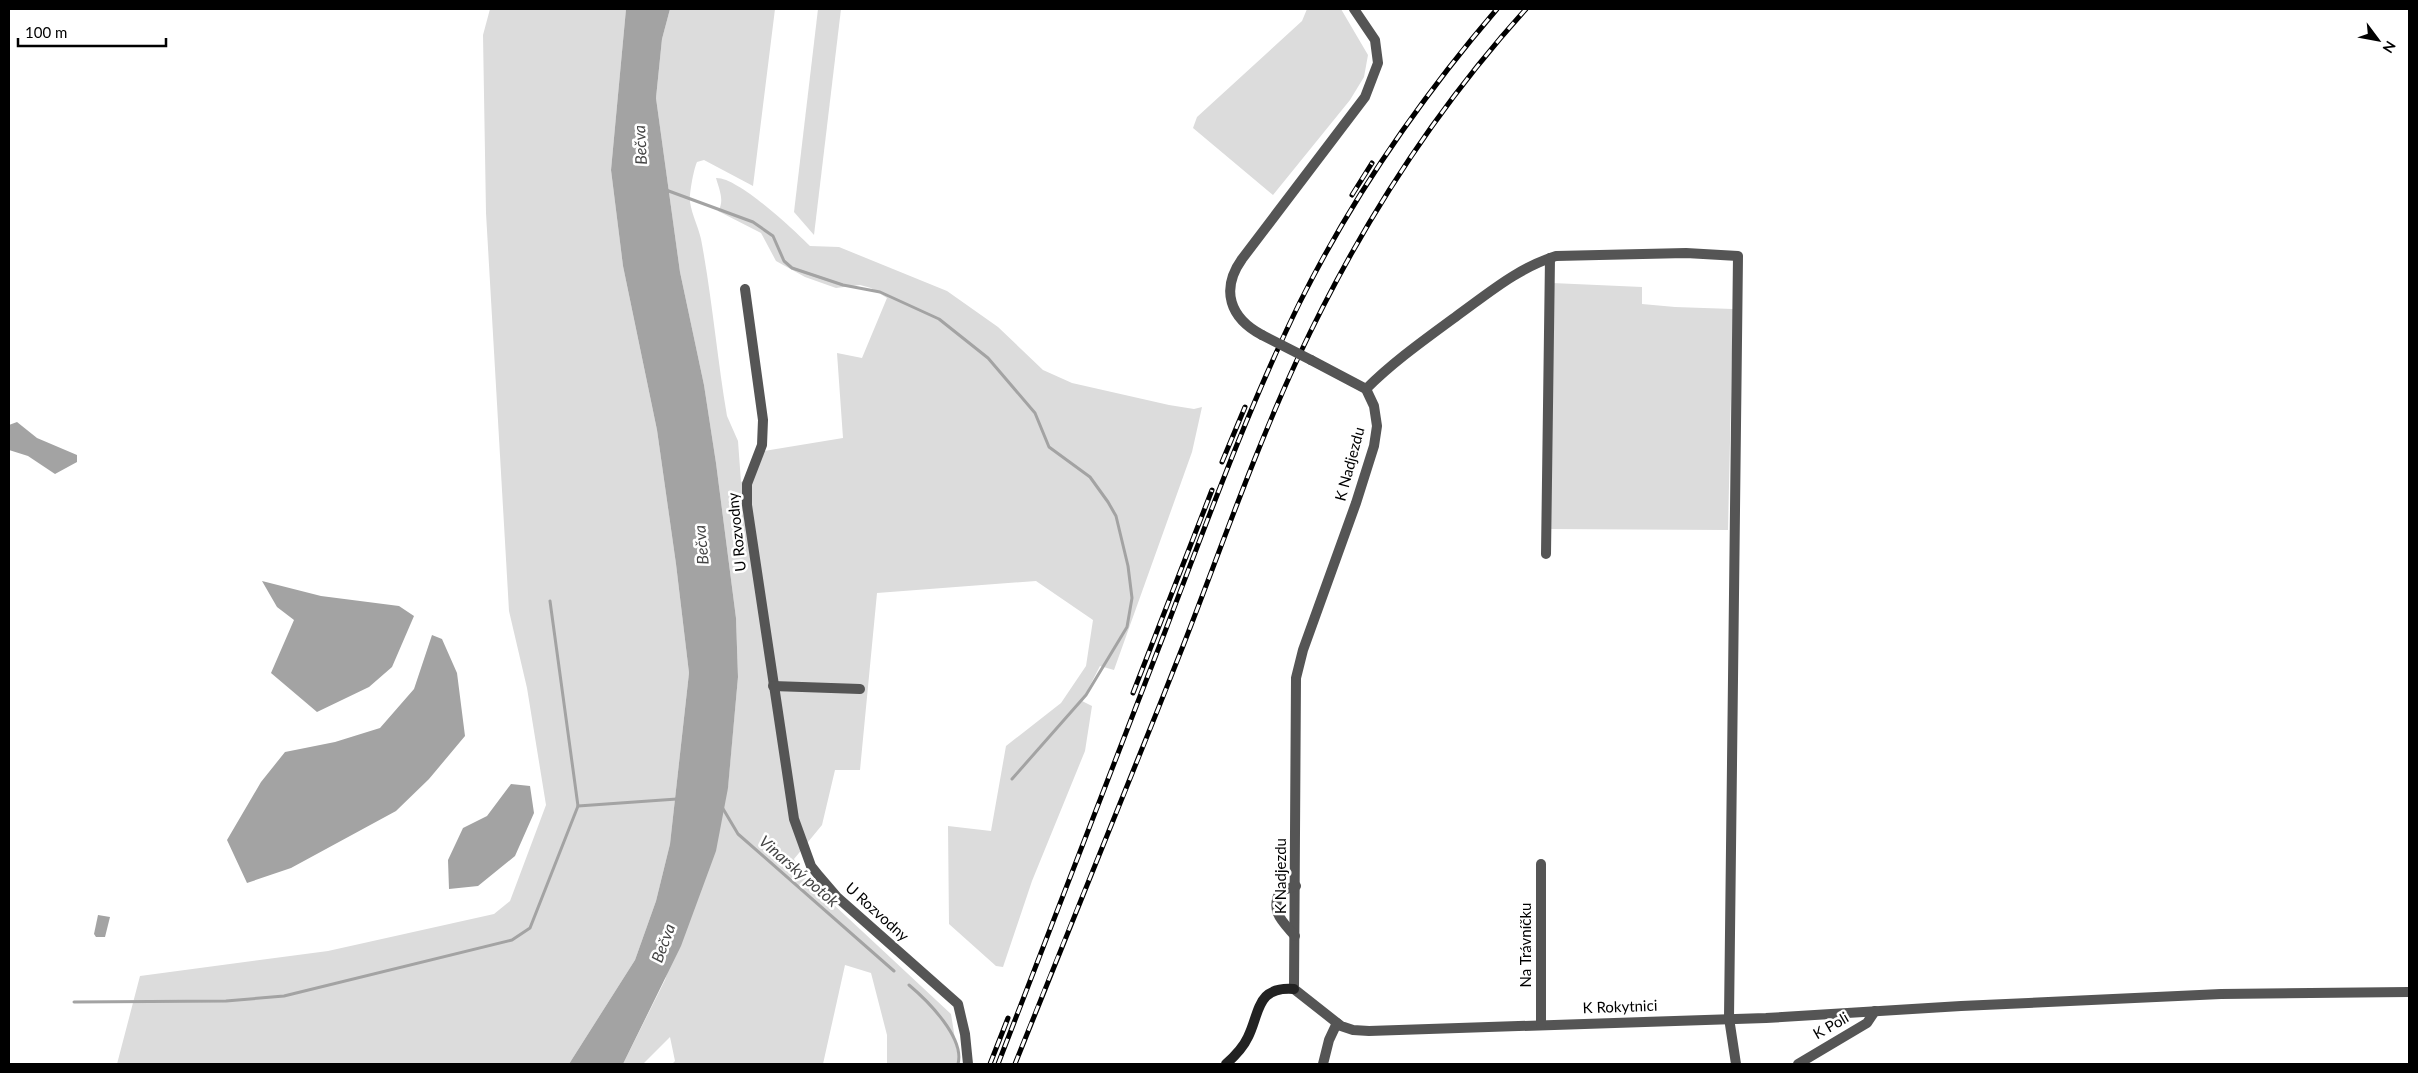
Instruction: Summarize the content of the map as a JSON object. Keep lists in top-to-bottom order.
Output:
{
  "streets": {
    "street": [
      "K Nadjezdu",
      "U Rozvodny",
      "Na Trávníčku",
      "K Rokytnici",
      "K Poli"
    ]
  },
  "crossings": [
    ["K Nadjezdu", "K Rokytnici"],
    ["Na Trávníčku", "K Rokytnici"],
    ["K Rokytnici", "K Poli"]
  ],
  "water": ["Bečva", "Vinarský potok"],
  "scale_bar": "100 m",
  "north": "bottom right"
}
